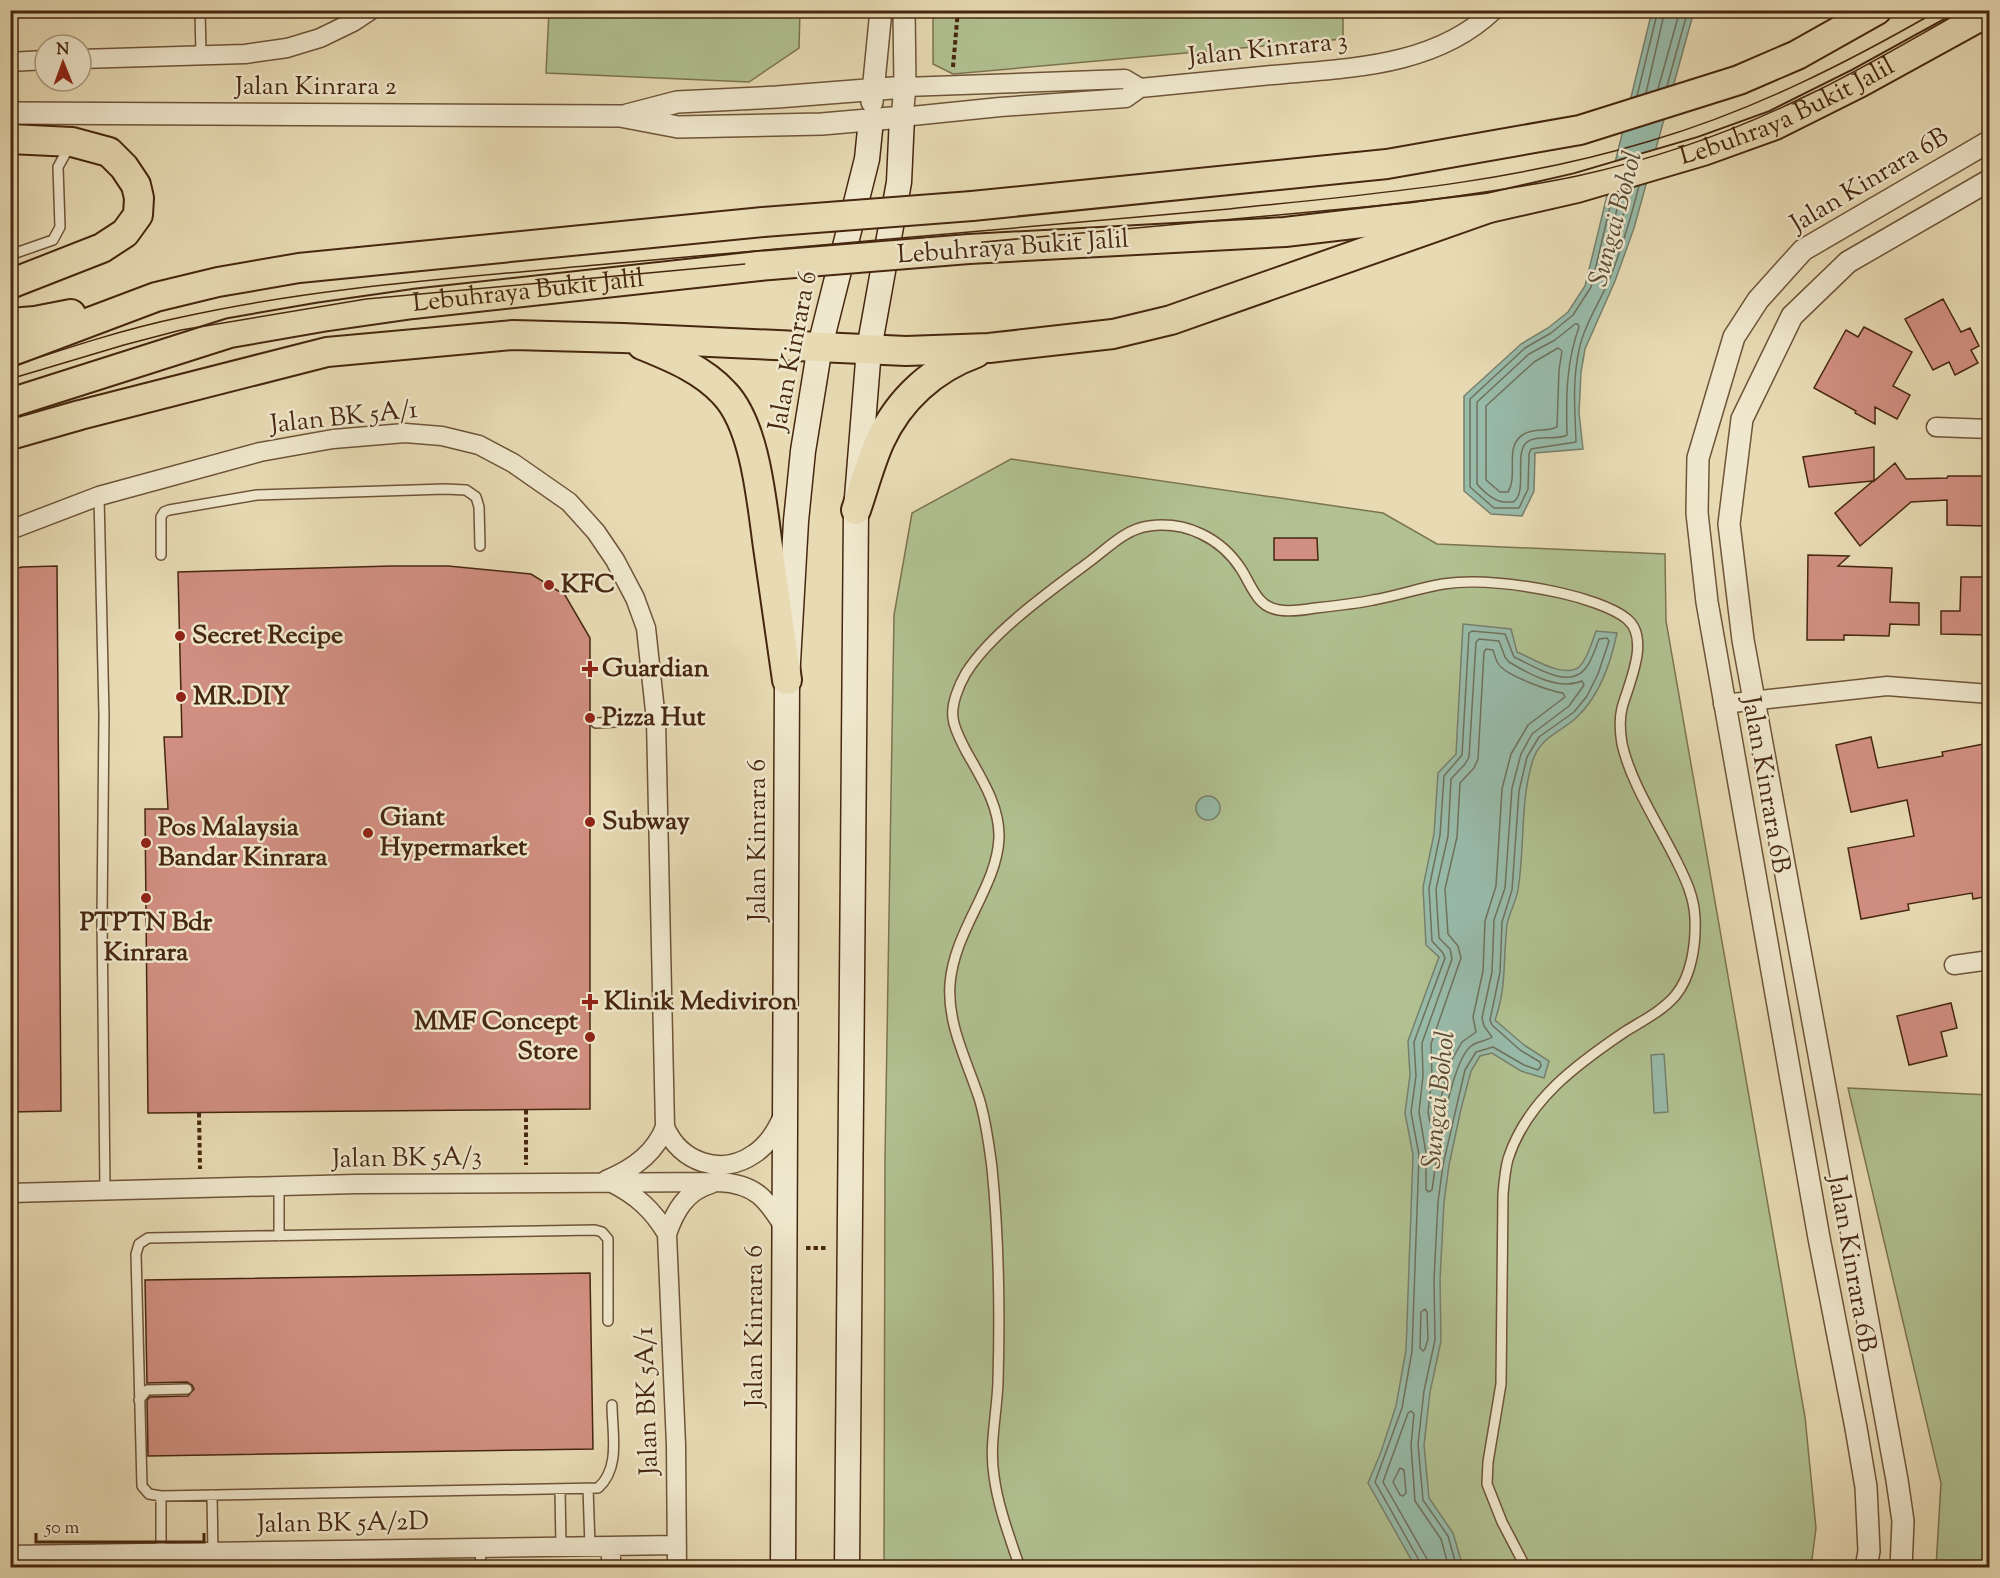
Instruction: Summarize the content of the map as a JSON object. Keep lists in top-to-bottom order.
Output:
{
  "streets": {
    "highway": ["Lebuhraya Bukit Jalil"],
    "main road": ["Jalan Kinrara 6"],
    "street": [
      "Jalan Kinrara 3",
      "Jalan Kinrara 2",
      "Jalan Kinrara 6B",
      "Jalan BK 5A/1",
      "Jalan BK 5A/3",
      "Jalan BK 5A/2D"
    ]
  },
  "crossings": [
    ["Jalan Kinrara 3", "Jalan Kinrara 2"],
    ["Jalan Kinrara 2", "Jalan Kinrara 6"],
    ["Jalan Kinrara 6", "Jalan BK 5A/3"],
    ["Jalan BK 5A/1", "Jalan BK 5A/3"],
    ["Jalan BK 5A/1", "Jalan BK 5A/2D"]
  ],
  "water": ["Sungai Bohol"],
  "places": {
    "other": [
      "KFC",
      "Secret Recipe",
      "MR.DIY",
      "Pizza Hut",
      "Subway",
      "Giant Hypermarket",
      "Pos Malaysia Bandar Kinrara",
      "PTPTN Bdr Kinrara",
      "MMF Concept Store"
    ],
    "health": ["Guardian", "Klinik Mediviron"]
  },
  "scale_bar": "50 m",
  "north": "top"
}
